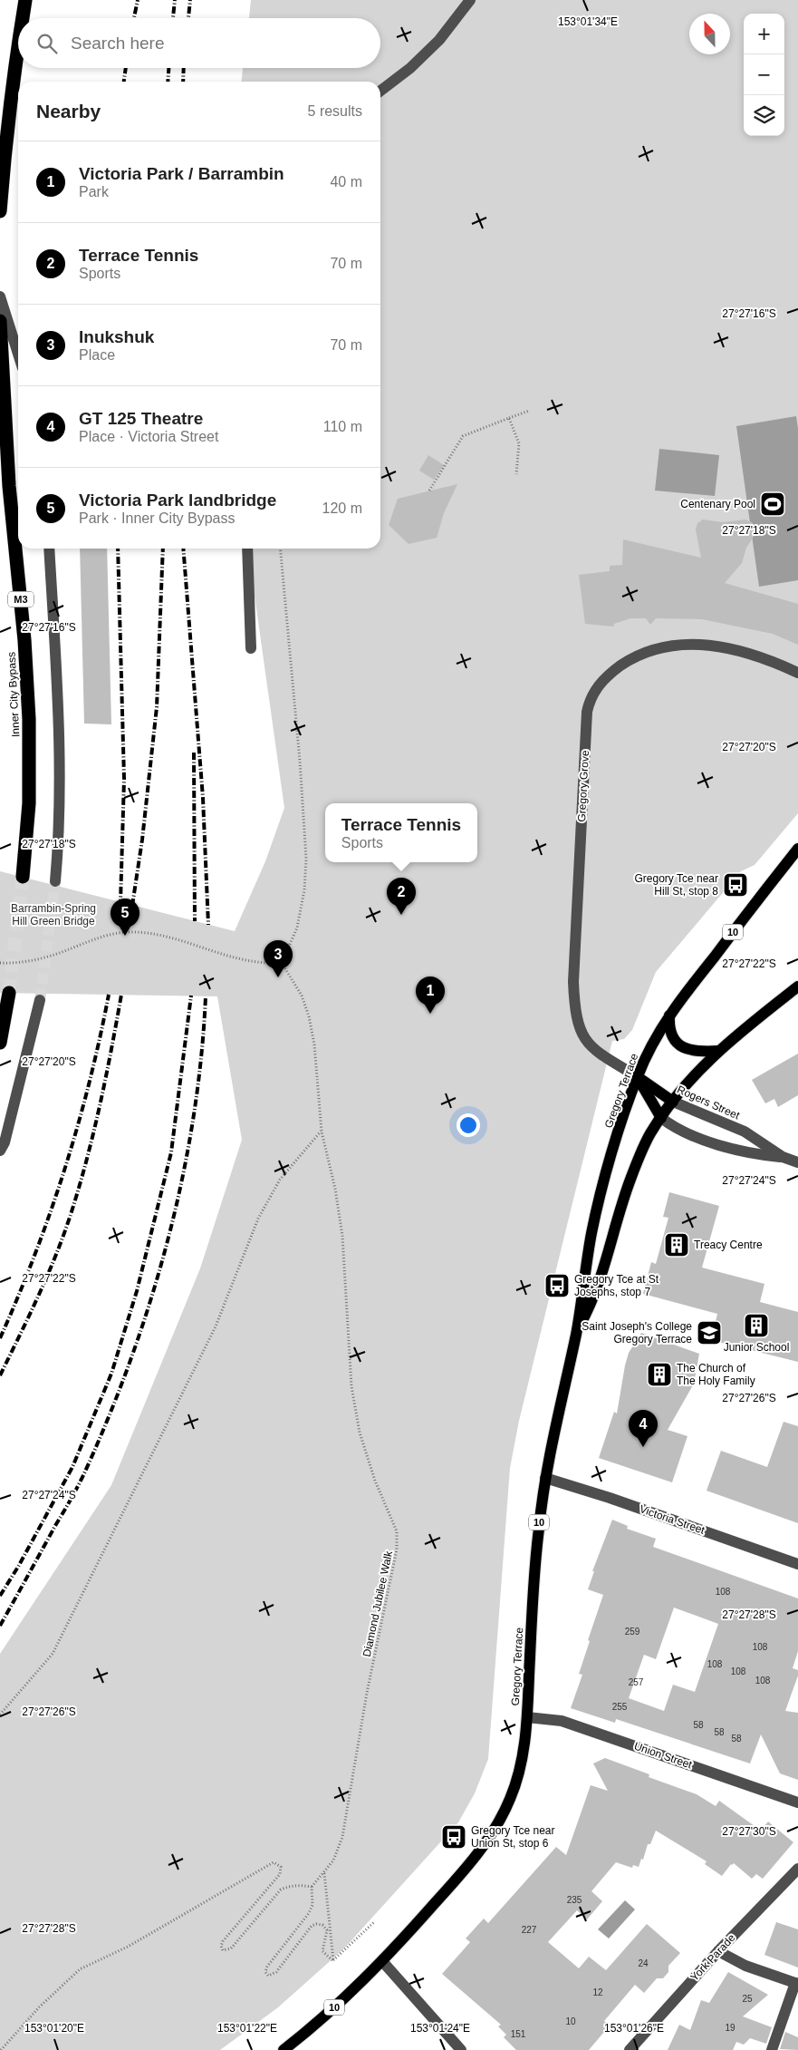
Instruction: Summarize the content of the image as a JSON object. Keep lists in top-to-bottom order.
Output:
{
  "streets": {
    "highway": ["M3", "Inner City Bypass"],
    "main road": ["10", "Gregory Terrace", "Rogers Street"],
    "street": [
      "Gregory Grove",
      "Victoria Street",
      "Union Street",
      "York Parade"
    ],
    "path": ["Diamond Jubilee Walk"]
  },
  "crossings": [
    ["Gregory Grove", "Gregory Terrace"],
    ["Gregory Grove", "Rogers Street"],
    ["Gregory Terrace", "Rogers Street"],
    ["Gregory Terrace", "Victoria Street"],
    ["Gregory Terrace", "Union Street"]
  ],
  "parks": ["Barrambin-Spring Hill Green Bridge"],
  "places": {
    "sports": ["Centenary Pool"],
    "bus stop": ["Gregory Tce near Hill St, stop 8", "Gregory Tce at St Josephs, stop 7", "Gregory Tce near Union St, stop 6"],
    "building": ["Treacy Centre", "Junior School", "The Church of The Holy Family"],
    "school or university": ["Saint Joseph's College Gregory Terrace"]
  },
  "house_numbers": [
    "108",
    "259",
    "108",
    "108",
    "108",
    "108",
    "257",
    "255",
    "58",
    "58",
    "58",
    "235",
    "227",
    "24",
    "12",
    "25",
    "10",
    "19",
    "151"
  ],
  "north": "top",
  "page": {
    "map_buttons": ["+", "−"],
    "search": "Search here",
    "heading": ["Nearby", "5 results"],
    "list": [
      {
        "mark": "1",
        "name": "Victoria Park / Barrambin",
        "note": "Park",
        "value": "40 m"
      },
      {
        "mark": "2",
        "name": "Terrace Tennis",
        "note": "Sports",
        "value": "70 m"
      },
      {
        "mark": "3",
        "name": "Inukshuk",
        "note": "Place",
        "value": "70 m"
      },
      {
        "mark": "4",
        "name": "GT 125 Theatre",
        "note": "Place · Victoria Street",
        "value": "110 m"
      },
      {
        "mark": "5",
        "name": "Victoria Park landbridge",
        "note": "Park · Inner City Bypass",
        "value": "120 m"
      }
    ],
    "popup": ["Terrace Tennis", "Sports"],
    "pins": [
      "2",
      "5",
      "3",
      "1",
      "4"
    ]
  },
  "coordinates": [
    "153°01'34\"E",
    "27°27'16\"S",
    "27°27'18\"S",
    "27°27'20\"S",
    "27°27'22\"S",
    "27°27'24\"S",
    "27°27'26\"S",
    "27°27'28\"S",
    "27°27'30\"S",
    "153°01'20\"E",
    "153°01'22\"E",
    "153°01'24\"E",
    "153°01'26\"E"
  ]
}
